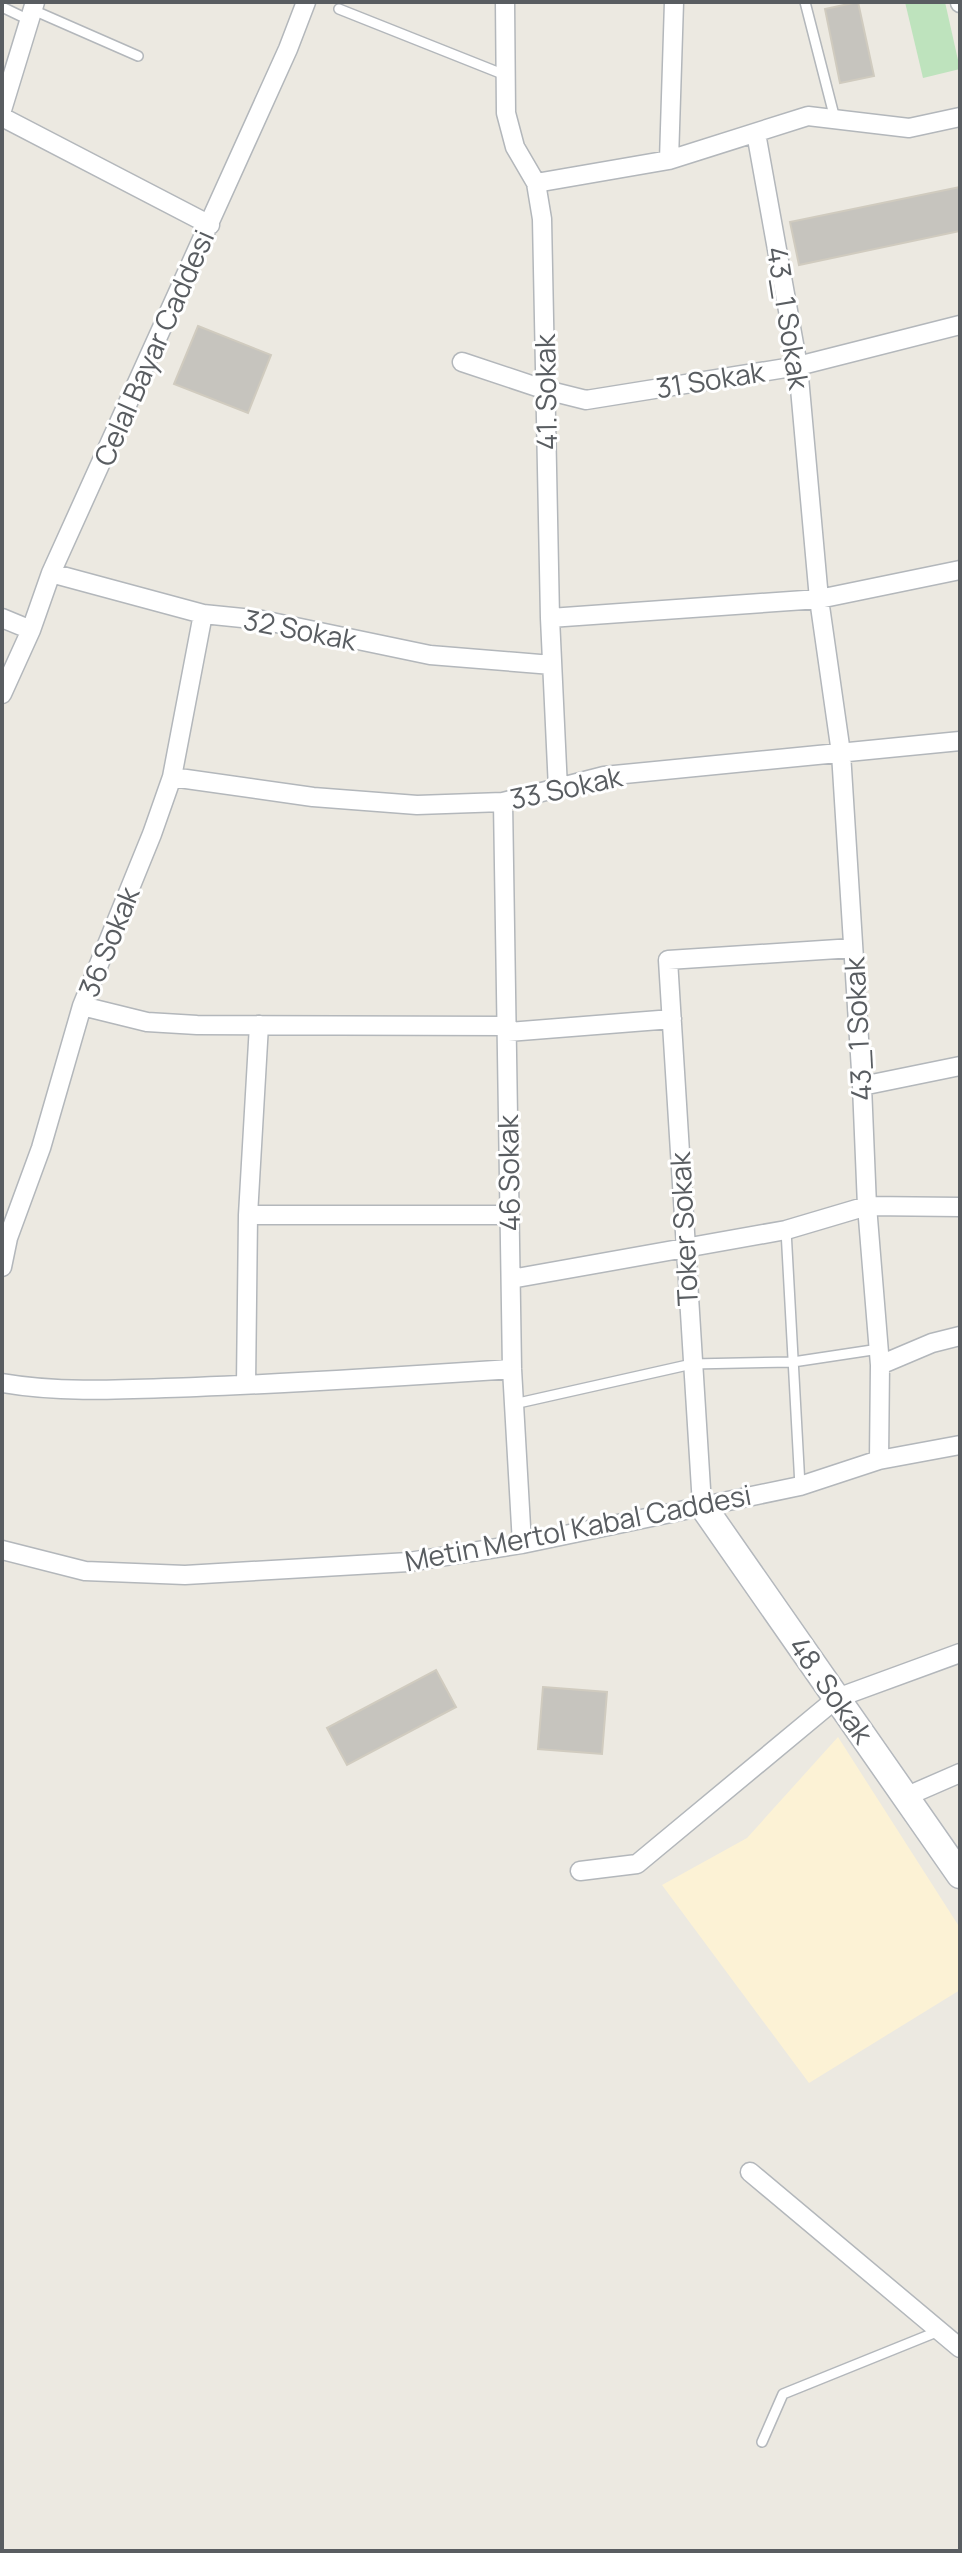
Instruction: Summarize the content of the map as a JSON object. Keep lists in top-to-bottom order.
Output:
{
  "streets": {
    "main road": ["48. Sokak"],
    "street": [
      "43_1 Sokak",
      "Celal Bayar Caddesi",
      "31 Sokak",
      "41. Sokak",
      "32 Sokak",
      "33 Sokak",
      "36 Sokak",
      "46 Sokak",
      "Toker Sokak",
      "Metin Mertol Kabal Caddesi"
    ]
  },
  "crossings": [
    ["43_1 Sokak", "31 Sokak"],
    ["43_1 Sokak", "33 Sokak"],
    ["43_1 Sokak", "Toker Sokak"],
    ["43_1 Sokak", "Metin Mertol Kabal Caddesi"],
    ["Celal Bayar Caddesi", "32 Sokak"],
    ["31 Sokak", "41. Sokak"],
    ["41. Sokak", "32 Sokak"],
    ["41. Sokak", "33 Sokak"],
    ["32 Sokak", "36 Sokak"],
    ["33 Sokak", "36 Sokak"],
    ["33 Sokak", "46 Sokak"],
    ["46 Sokak", "Metin Mertol Kabal Caddesi"],
    ["Toker Sokak", "Metin Mertol Kabal Caddesi"],
    ["Toker Sokak", "48. Sokak"],
    ["Metin Mertol Kabal Caddesi", "48. Sokak"]
  ]
}
